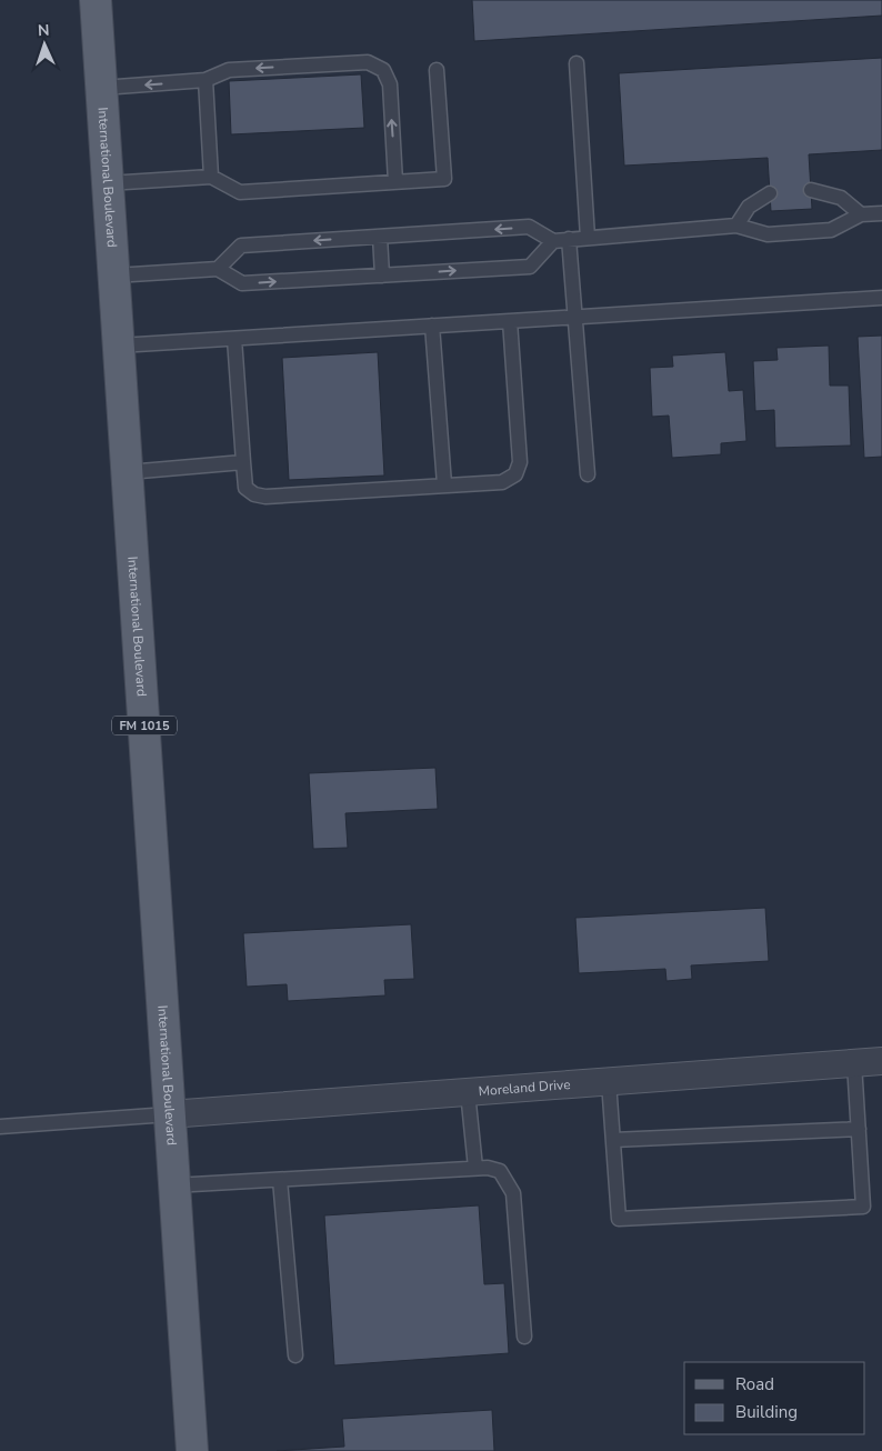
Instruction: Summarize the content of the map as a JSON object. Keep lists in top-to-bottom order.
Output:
{
  "streets": {
    "main road": ["International Boulevard", "FM 1015"],
    "street": ["Moreland Drive"]
  },
  "crossings": [
    ["International Boulevard", "Moreland Drive"]
  ],
  "legend": ["Road", "Building"],
  "north": "top"
}
